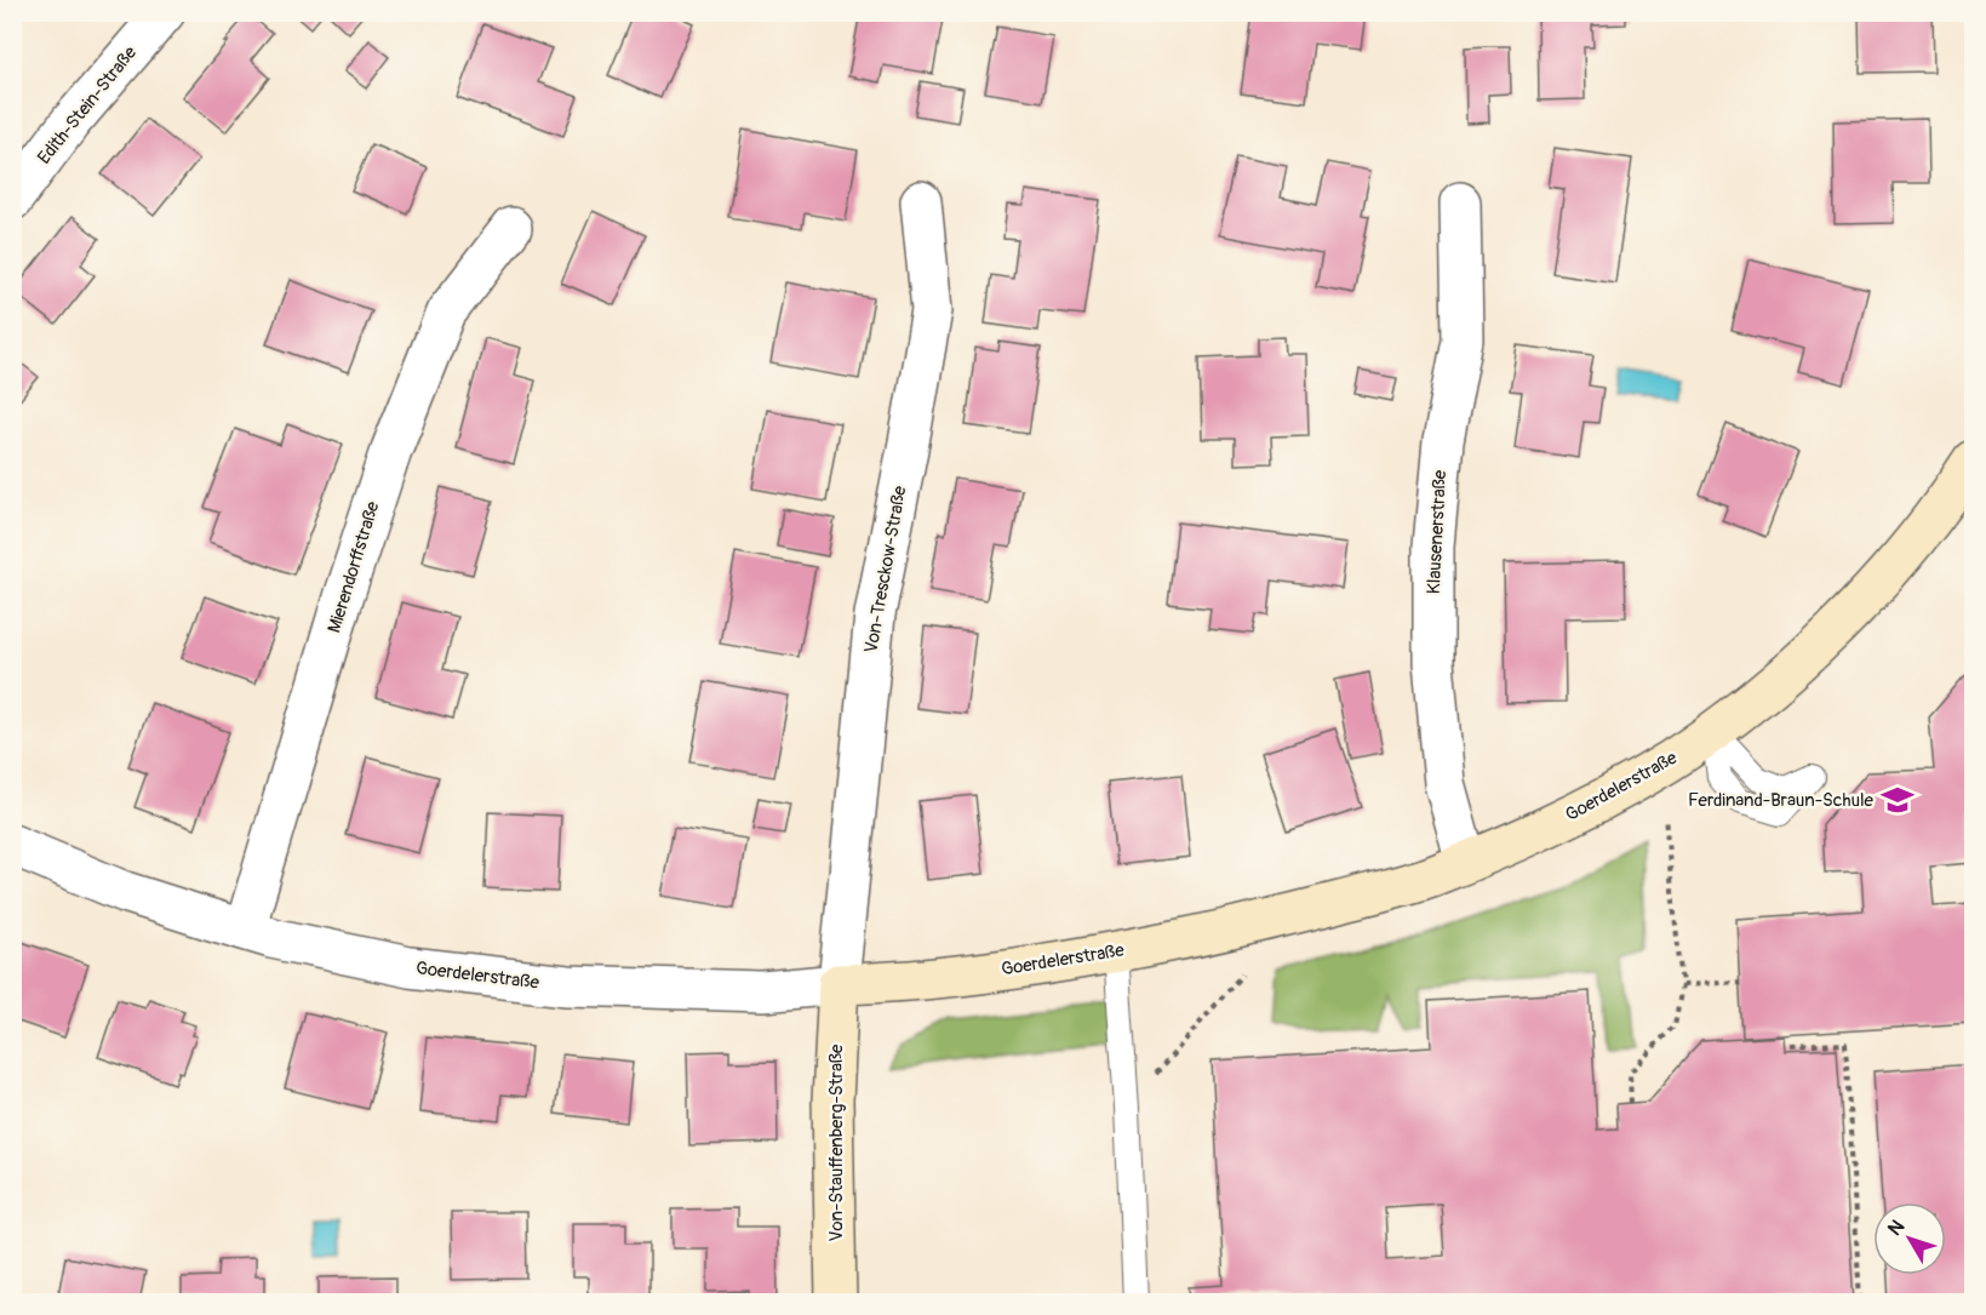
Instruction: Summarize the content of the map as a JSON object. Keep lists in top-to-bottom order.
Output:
{
  "streets": {
    "main road": ["Goerdelerstraße", "Von-Stauffenberg-Straße"],
    "street": [
      "Edith-Stein-Straße",
      "Klausenerstraße",
      "Mierendorffstraße",
      "Von-Tresckow-Straße"
    ]
  },
  "crossings": [
    ["Klausenerstraße", "Goerdelerstraße"],
    ["Mierendorffstraße", "Goerdelerstraße"],
    ["Von-Tresckow-Straße", "Goerdelerstraße"],
    ["Von-Tresckow-Straße", "Von-Stauffenberg-Straße"],
    ["Goerdelerstraße", "Von-Stauffenberg-Straße"]
  ],
  "places": {
    "school or university": ["Ferdinand-Braun-Schule"]
  },
  "north": "top left"
}
